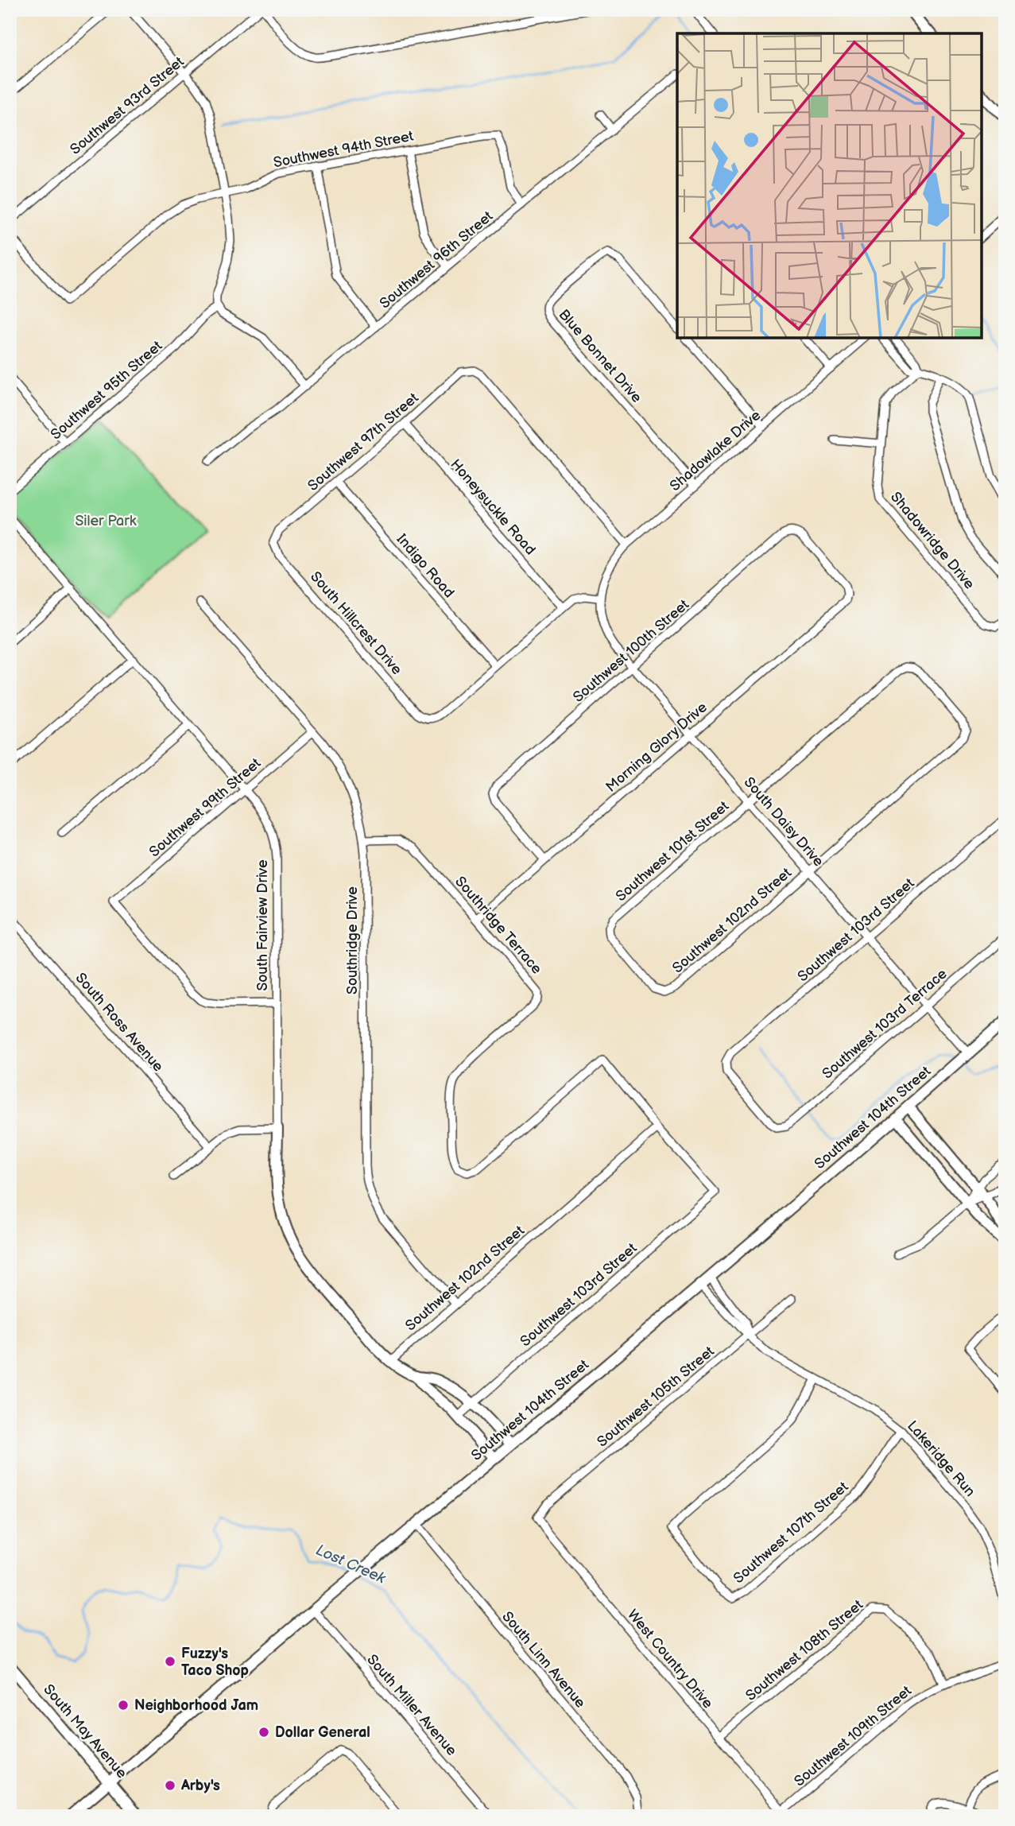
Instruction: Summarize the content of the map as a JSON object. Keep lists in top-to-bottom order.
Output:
{
  "streets": {
    "main road": ["South Fairview Drive", "Southwest 104th Street", "South May Avenue"],
    "street": [
      "Southwest 93rd Street",
      "Southwest 94th Street",
      "Southwest 96th Street",
      "Blue Bonnet Drive",
      "Southwest 95th Street",
      "Southwest 97th Street",
      "Shadowlake Drive",
      "Honeysuckle Road",
      "Shadowridge Drive",
      "Indigo Road",
      "South Hillcrest Drive",
      "Southwest 100th Street",
      "Morning Glory Drive",
      "Southwest 99th Street",
      "South Daisy Drive",
      "Southwest 101st Street",
      "Southwest 102nd Street",
      "Southridge Terrace",
      "Southwest 103rd Street",
      "Southridge Drive",
      "South Ross Avenue",
      "Southwest 103rd Terrace",
      "Southwest 105th Street",
      "Lakeridge Run",
      "Southwest 107th Street",
      "Southwest 108th Street",
      "West Country Drive",
      "South Linn Avenue",
      "South Miller Avenue",
      "Southwest 109th Street"
    ]
  },
  "crossings": [
    ["Southwest 94th Street", "Southwest 96th Street"],
    ["Blue Bonnet Drive", "Shadowlake Drive"],
    ["Southwest 97th Street", "Shadowlake Drive"],
    ["Southwest 97th Street", "Honeysuckle Road"],
    ["Southwest 97th Street", "Indigo Road"],
    ["Southwest 97th Street", "South Hillcrest Drive"],
    ["Shadowlake Drive", "South Daisy Drive"],
    ["Indigo Road", "South Hillcrest Drive"],
    ["Southwest 100th Street", "Morning Glory Drive"],
    ["Southwest 100th Street", "South Daisy Drive"],
    ["Morning Glory Drive", "South Daisy Drive"],
    ["Morning Glory Drive", "Southridge Terrace"],
    ["Southwest 99th Street", "South Fairview Drive"],
    ["Southwest 99th Street", "Southridge Drive"],
    ["South Daisy Drive", "Southwest 101st Street"],
    ["South Daisy Drive", "Southwest 102nd Street"],
    ["South Daisy Drive", "Southwest 103rd Street"],
    ["South Daisy Drive", "Southwest 103rd Terrace"],
    ["South Daisy Drive", "Southwest 104th Street"],
    ["Southwest 101st Street", "Southwest 102nd Street"],
    ["Southwest 102nd Street", "South Fairview Drive"],
    ["Southwest 102nd Street", "Southridge Terrace"],
    ["Southwest 102nd Street", "Southwest 103rd Street"],
    ["Southwest 102nd Street", "Southridge Drive"],
    ["South Fairview Drive", "Southwest 103rd Street"],
    ["South Fairview Drive", "Southwest 104th Street"],
    ["Southridge Terrace", "Southwest 103rd Street"],
    ["Southridge Terrace", "Southridge Drive"],
    ["Southwest 103rd Street", "Southwest 103rd Terrace"],
    ["Southwest 104th Street", "Lakeridge Run"],
    ["Southwest 104th Street", "South Linn Avenue"],
    ["Southwest 104th Street", "South Miller Avenue"],
    ["Southwest 104th Street", "South May Avenue"],
    ["Southwest 105th Street", "Lakeridge Run"],
    ["Southwest 105th Street", "West Country Drive"],
    ["Lakeridge Run", "Southwest 107th Street"],
    ["Southwest 108th Street", "West Country Drive"],
    ["Southwest 108th Street", "Southwest 109th Street"],
    ["West Country Drive", "Southwest 109th Street"]
  ],
  "water": ["Lost Creek"],
  "parks": ["Siler Park"],
  "places": [
    "Fuzzy's Taco Shop",
    "Neighborhood Jam",
    "Dollar General",
    "Arby's"
  ]
}
